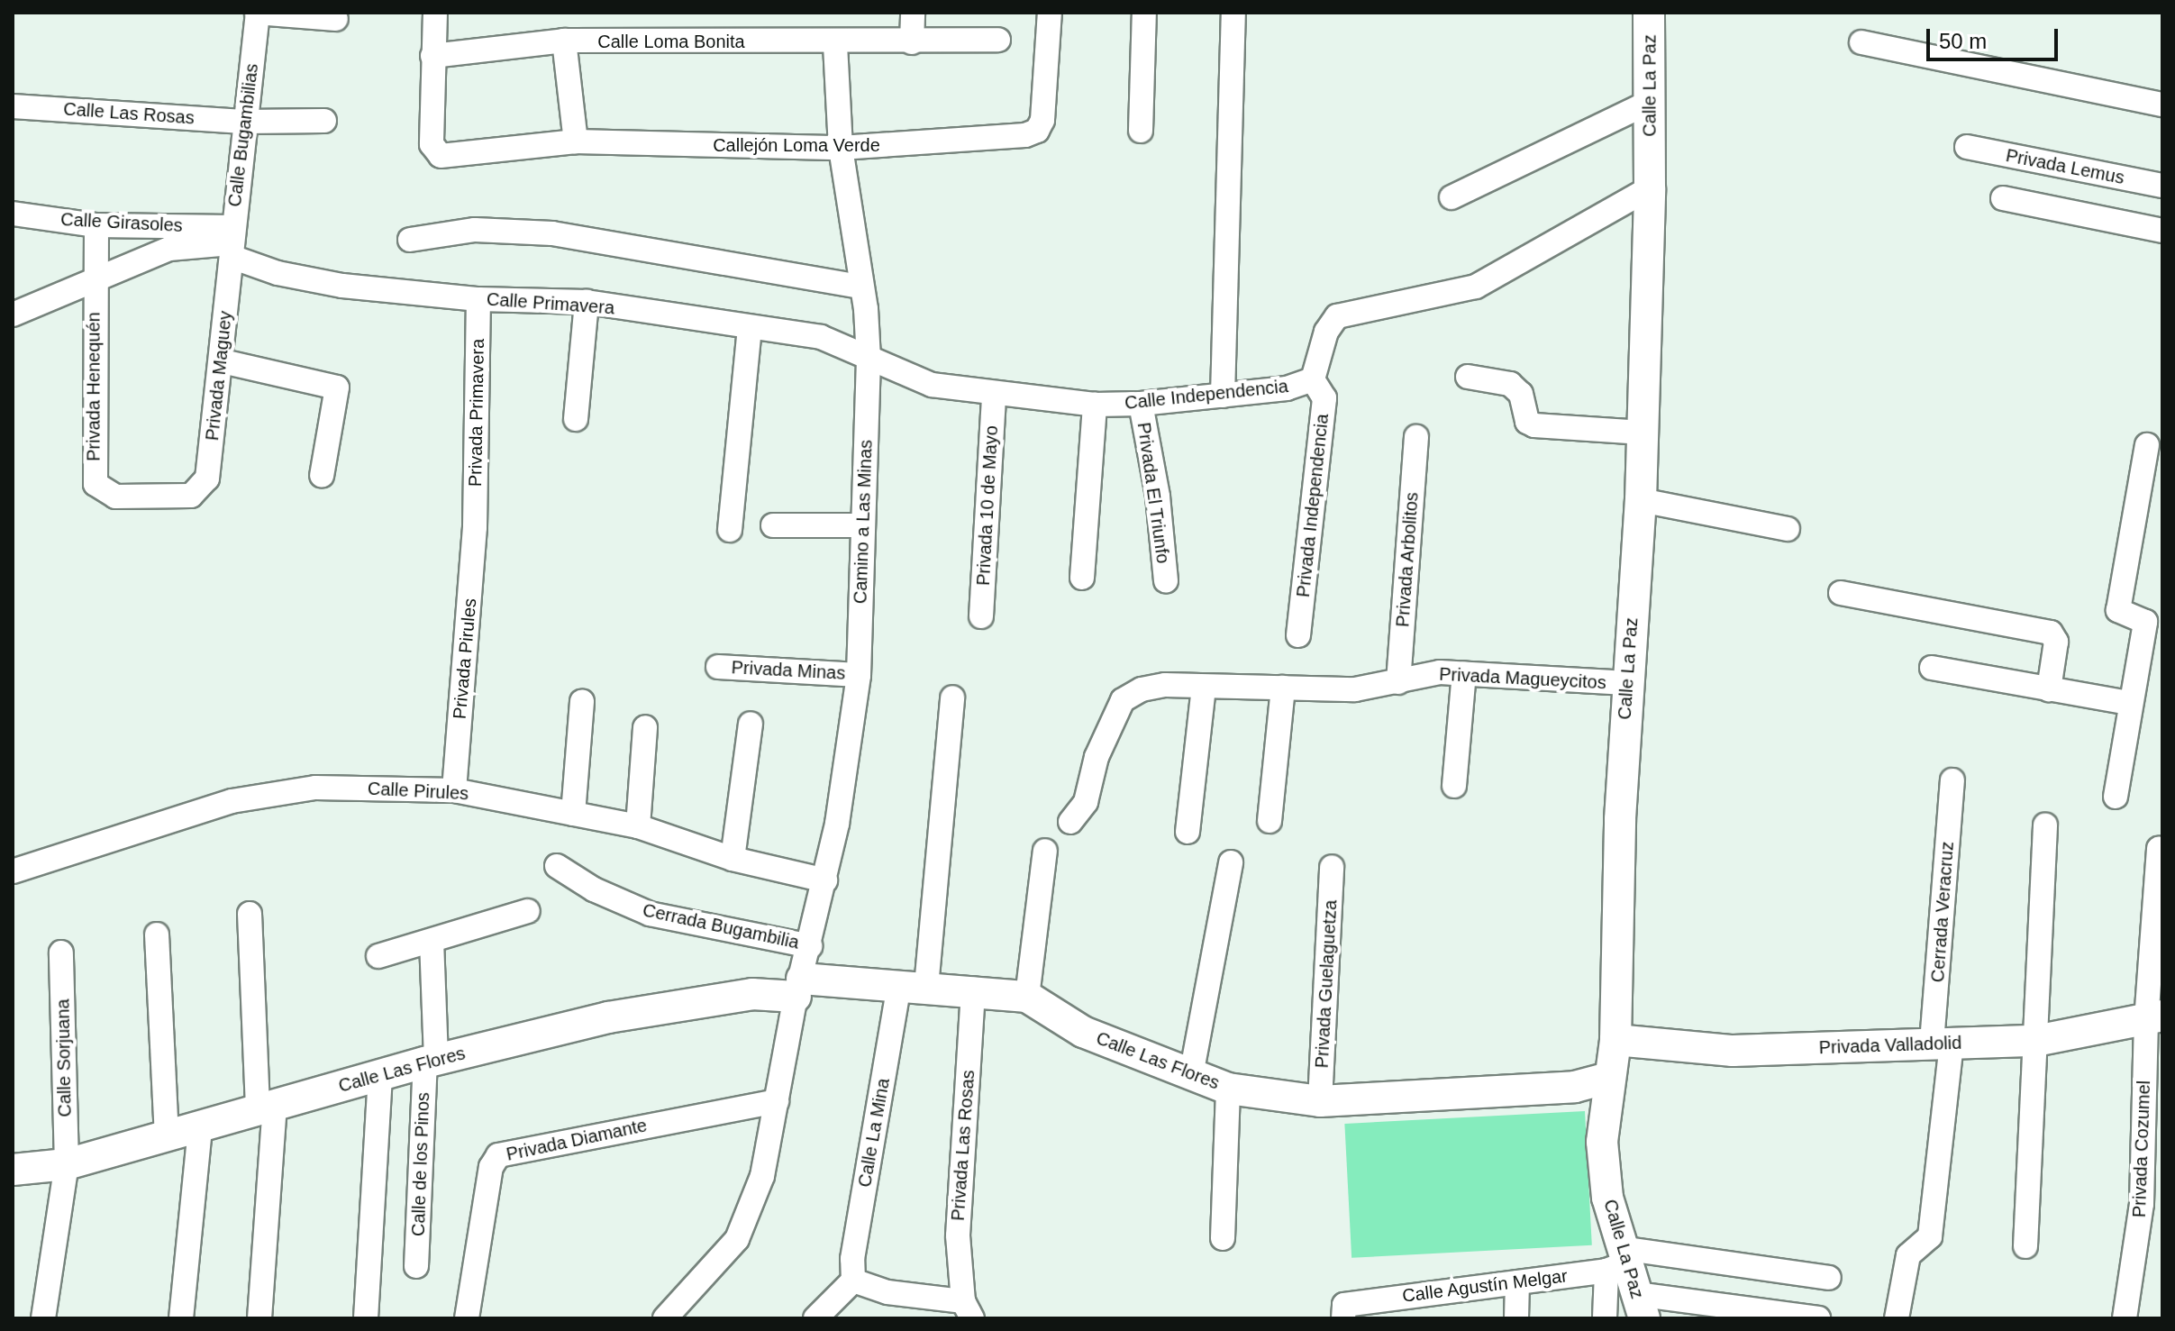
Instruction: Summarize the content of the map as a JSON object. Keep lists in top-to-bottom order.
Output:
{
  "streets": {
    "main road": ["Calle La Paz", "Privada Valladolid", "Calle Las Flores"],
    "street": [
      "Calle Loma Bonita",
      "Calle Las Rosas",
      "Calle Bugambilias",
      "Callejón Loma Verde",
      "Privada Lemus",
      "Calle Girasoles",
      "Calle Primavera",
      "Privada Maguey",
      "Privada Henequén",
      "Calle Independencia",
      "Privada Primavera",
      "Privada El Triunfo",
      "Privada 10 de Mayo",
      "Privada Independencia",
      "Camino a Las Minas",
      "Privada Arbolitos",
      "Privada Pirules",
      "Privada Minas",
      "Privada Magueycitos",
      "Calle Pirules",
      "Cerrada Veracruz",
      "Cerrada Bugambilia",
      "Privada Guelaguetza",
      "Calle Sorjuana",
      "Calle La Mina",
      "Privada Diamante",
      "Privada Las Rosas",
      "Privada Cozumel",
      "Calle de los Pinos",
      "Calle Agustín Melgar"
    ]
  },
  "crossings": [
    ["Calle Loma Bonita", "Callejón Loma Verde"],
    ["Calle Loma Bonita", "Camino a Las Minas"],
    ["Calle La Paz", "Calle Independencia"],
    ["Calle La Paz", "Privada Magueycitos"],
    ["Calle La Paz", "Privada Valladolid"],
    ["Calle La Paz", "Calle Las Flores"],
    ["Calle La Paz", "Calle Agustín Melgar"],
    ["Calle Las Rosas", "Calle Bugambilias"],
    ["Calle Bugambilias", "Calle Girasoles"],
    ["Calle Bugambilias", "Calle Primavera"],
    ["Calle Bugambilias", "Privada Maguey"],
    ["Callejón Loma Verde", "Camino a Las Minas"],
    ["Calle Girasoles", "Calle Primavera"],
    ["Calle Girasoles", "Privada Maguey"],
    ["Calle Girasoles", "Privada Henequén"],
    ["Calle Primavera", "Privada Maguey"],
    ["Calle Primavera", "Calle Independencia"],
    ["Calle Primavera", "Privada Primavera"],
    ["Calle Primavera", "Camino a Las Minas"],
    ["Privada Maguey", "Privada Henequén"],
    ["Calle Independencia", "Privada El Triunfo"],
    ["Calle Independencia", "Privada 10 de Mayo"],
    ["Calle Independencia", "Privada Independencia"],
    ["Calle Independencia", "Camino a Las Minas"],
    ["Privada Primavera", "Privada Pirules"],
    ["Camino a Las Minas", "Privada Minas"],
    ["Camino a Las Minas", "Calle Pirules"],
    ["Camino a Las Minas", "Cerrada Bugambilia"],
    ["Camino a Las Minas", "Calle Las Flores"],
    ["Camino a Las Minas", "Privada Diamante"],
    ["Privada Arbolitos", "Privada Magueycitos"],
    ["Privada Pirules", "Calle Pirules"],
    ["Cerrada Veracruz", "Privada Valladolid"],
    ["Privada Guelaguetza", "Calle Las Flores"],
    ["Privada Valladolid", "Privada Cozumel"],
    ["Calle Sorjuana", "Calle Las Flores"],
    ["Calle Las Flores", "Calle La Mina"],
    ["Calle Las Flores", "Privada Las Rosas"],
    ["Calle Las Flores", "Calle de los Pinos"]
  ],
  "scale_bar": "50 m"
}
